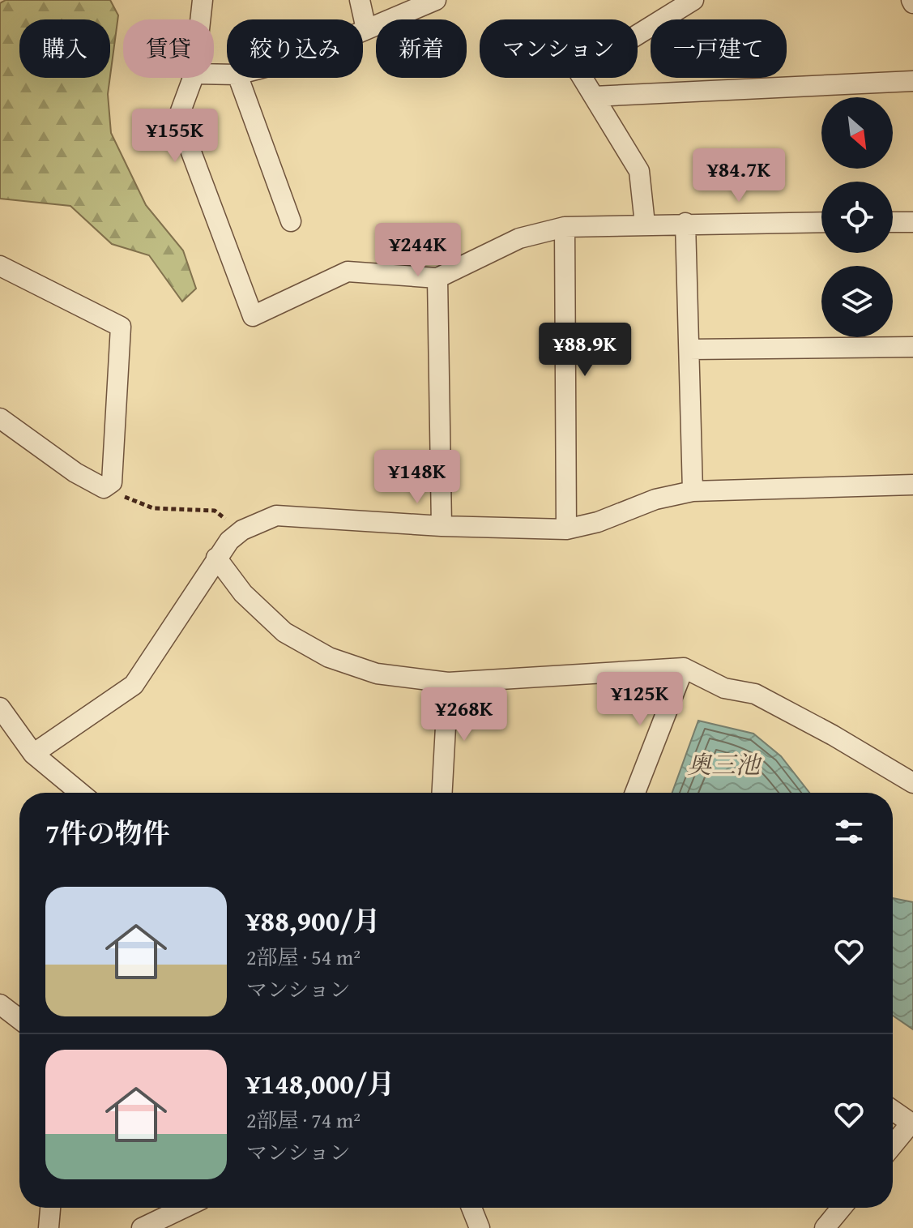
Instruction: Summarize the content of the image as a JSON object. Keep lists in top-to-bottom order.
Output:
{
  "water": ["奥三池"],
  "north": "bottom right",
  "page": {
    "chip": [
      "購入",
      "賃貸",
      "絞り込み",
      "新着",
      "マンション",
      "一戸建て"
    ],
    "price": [
      "¥155K",
      "¥84.7K",
      "¥244K",
      "¥88.9K",
      "¥148K",
      "¥125K",
      "¥268K"
    ],
    "heading": "7件の物件",
    "list": [
      {
        "name": "¥88,900/月",
        "note": "2部屋 · 54 m² · マンション"
      },
      {
        "name": "¥148,000/月",
        "note": "2部屋 · 74 m² · マンション"
      }
    ]
  }
}
